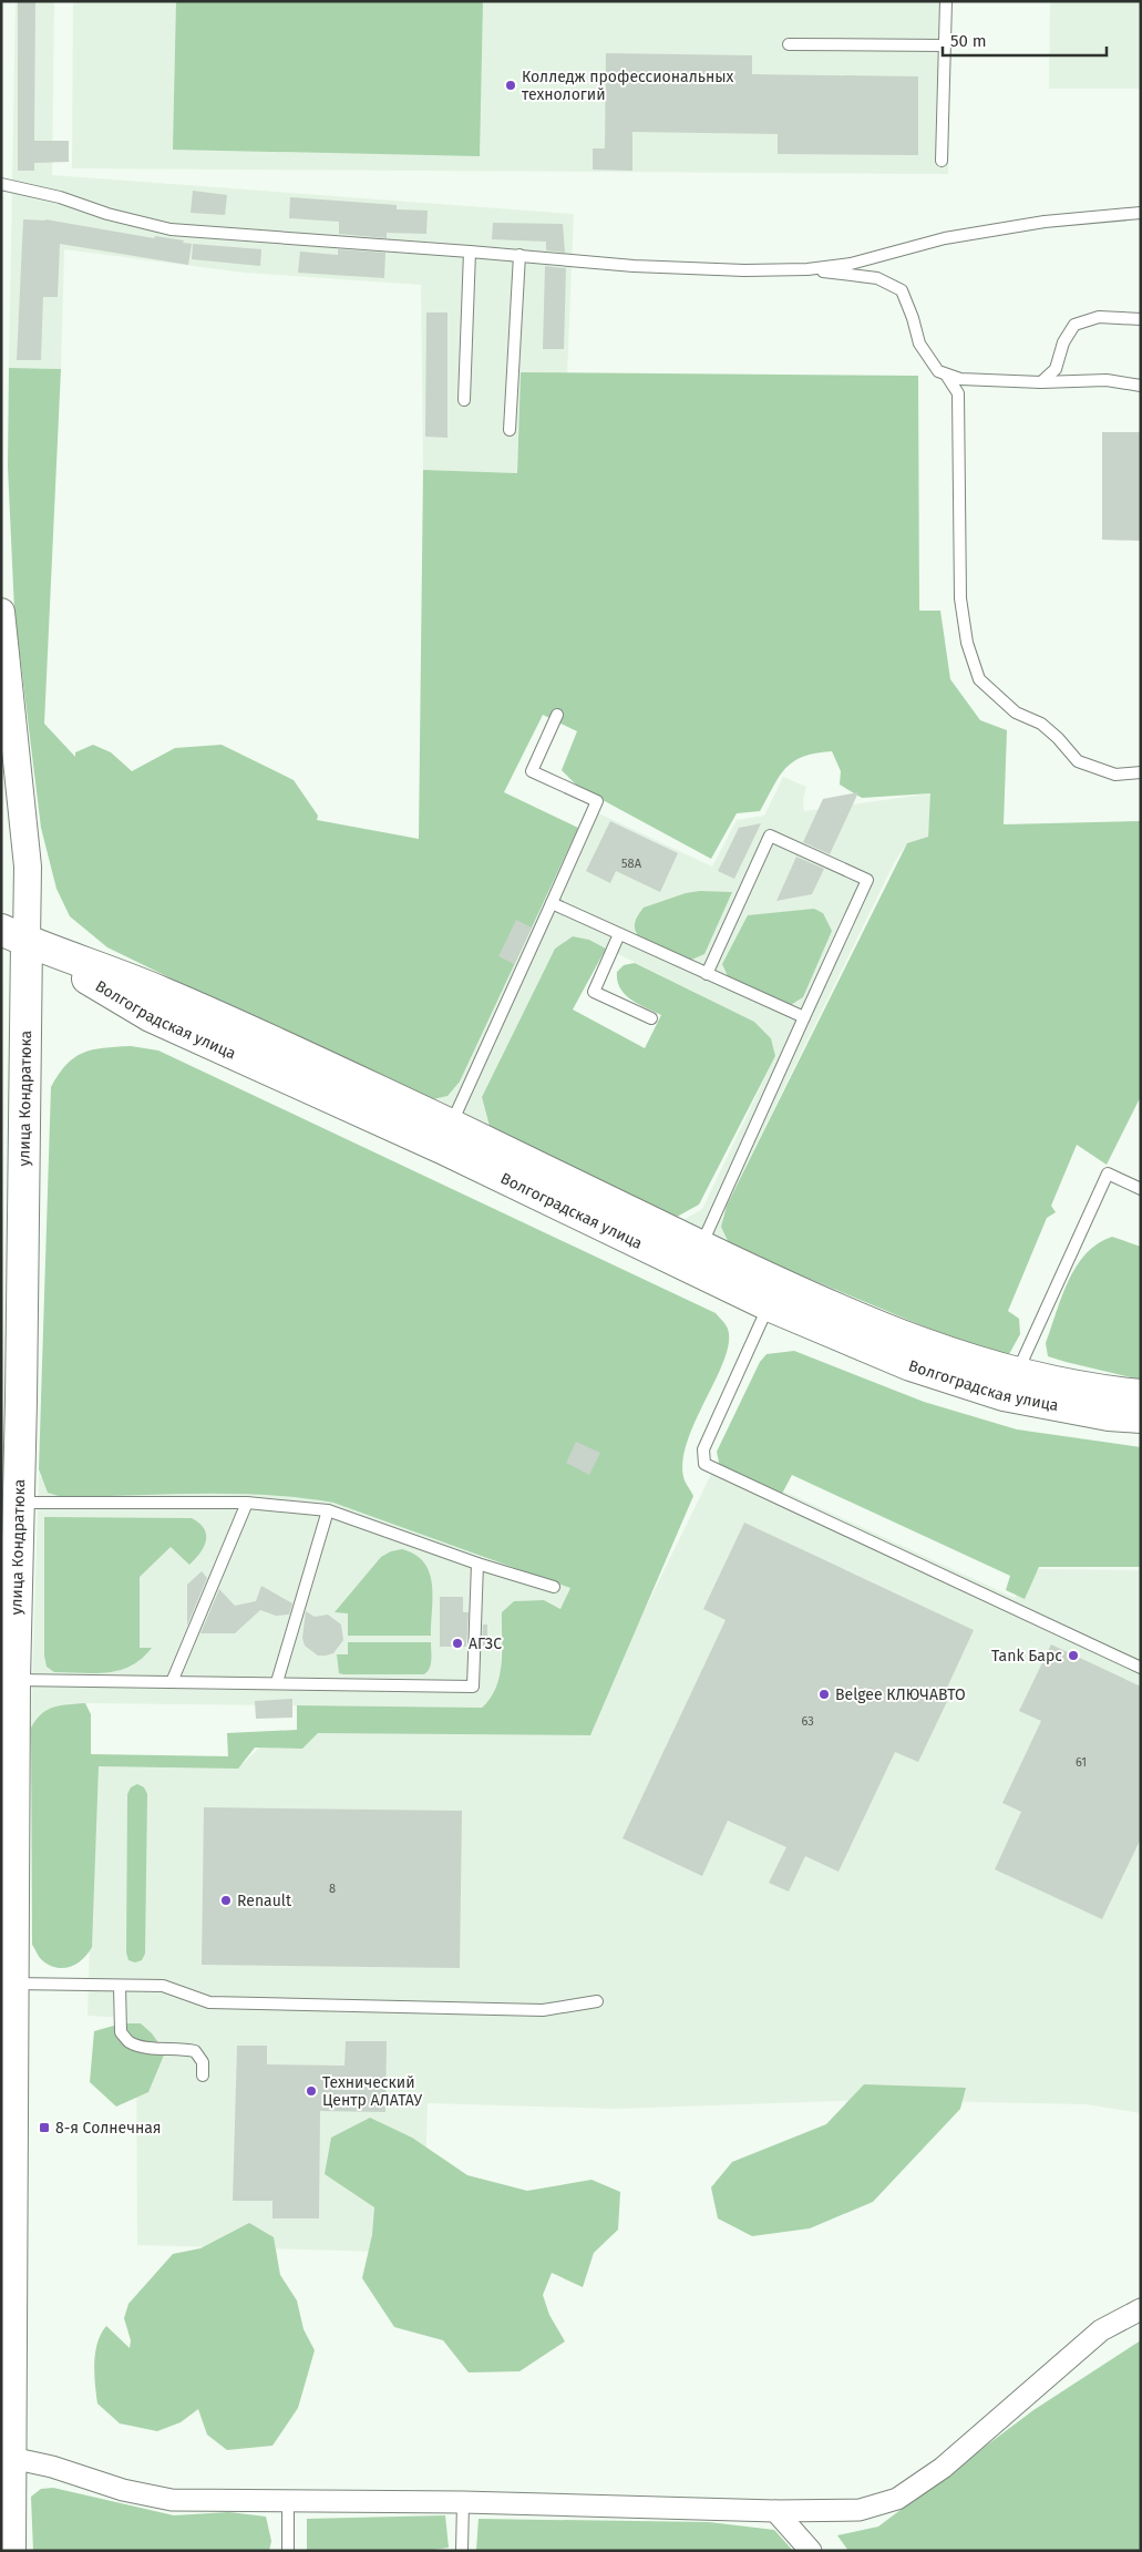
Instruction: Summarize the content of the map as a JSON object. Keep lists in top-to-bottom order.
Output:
{
  "streets": {
    "main road": ["Волгоградская улица", "улица Кондратюка"]
  },
  "crossings": [
    ["Волгоградская улица", "улица Кондратюка"]
  ],
  "places": {
    "other": [
      "Колледж профессиональных технологий",
      "АГЗС",
      "Tank Барс",
      "Belgee КЛЮЧАВТО",
      "Renault",
      "Технический Центр АЛАТАУ"
    ],
    "transit": ["8-я Солнечная"]
  },
  "house_numbers": [
    "58А",
    "63",
    "61",
    "8"
  ],
  "scale_bar": "50 m"
}
